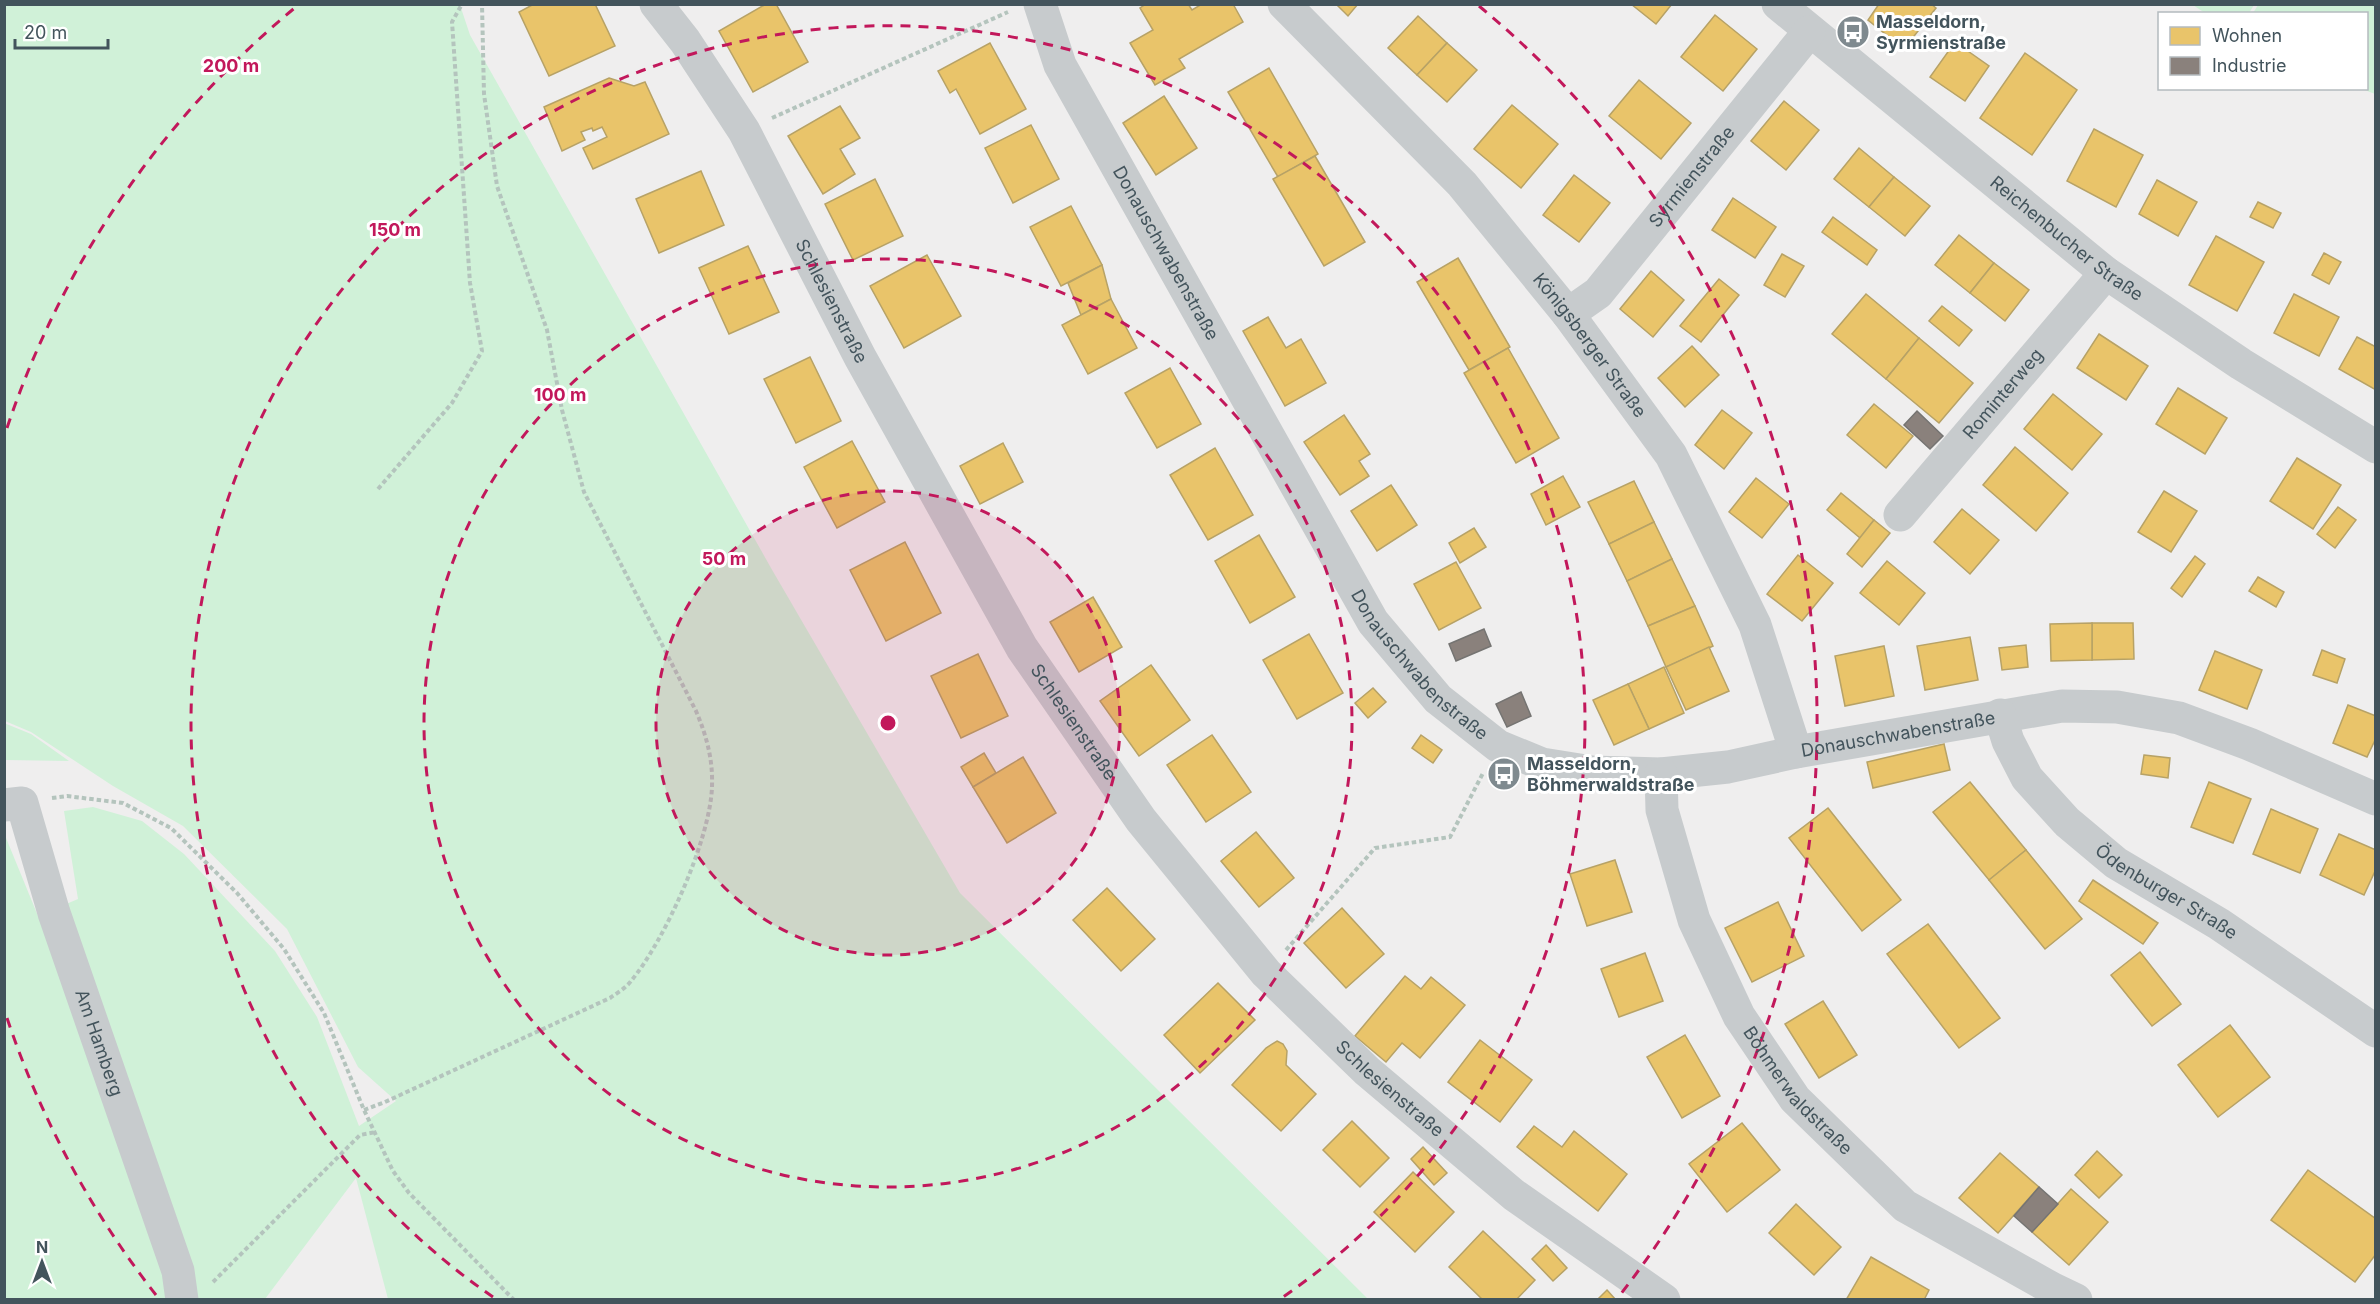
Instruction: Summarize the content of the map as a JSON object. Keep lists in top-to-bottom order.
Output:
{
  "streets": {
    "street": [
      "Syrmienstraße",
      "Reichenbucher Straße",
      "Donauschwabenstraße",
      "Schlesienstraße",
      "Königsberger Straße",
      "Rominterweg",
      "Ödenburger Straße",
      "Am Hamberg",
      "Böhmerwaldstraße"
    ]
  },
  "crossings": [
    ["Syrmienstraße", "Reichenbucher Straße"],
    ["Syrmienstraße", "Königsberger Straße"],
    ["Reichenbucher Straße", "Rominterweg"],
    ["Donauschwabenstraße", "Königsberger Straße"],
    ["Donauschwabenstraße", "Ödenburger Straße"],
    ["Donauschwabenstraße", "Böhmerwaldstraße"]
  ],
  "places": {
    "bus stop": ["Masseldorn, Syrmienstraße", "Masseldorn, Böhmerwaldstraße"]
  },
  "legend": ["Wohnen", "Industrie"],
  "scale_bar": "20 m",
  "north": "top",
  "rings": [
    "200 m",
    "150 m",
    "100 m",
    "50 m"
  ]
}
